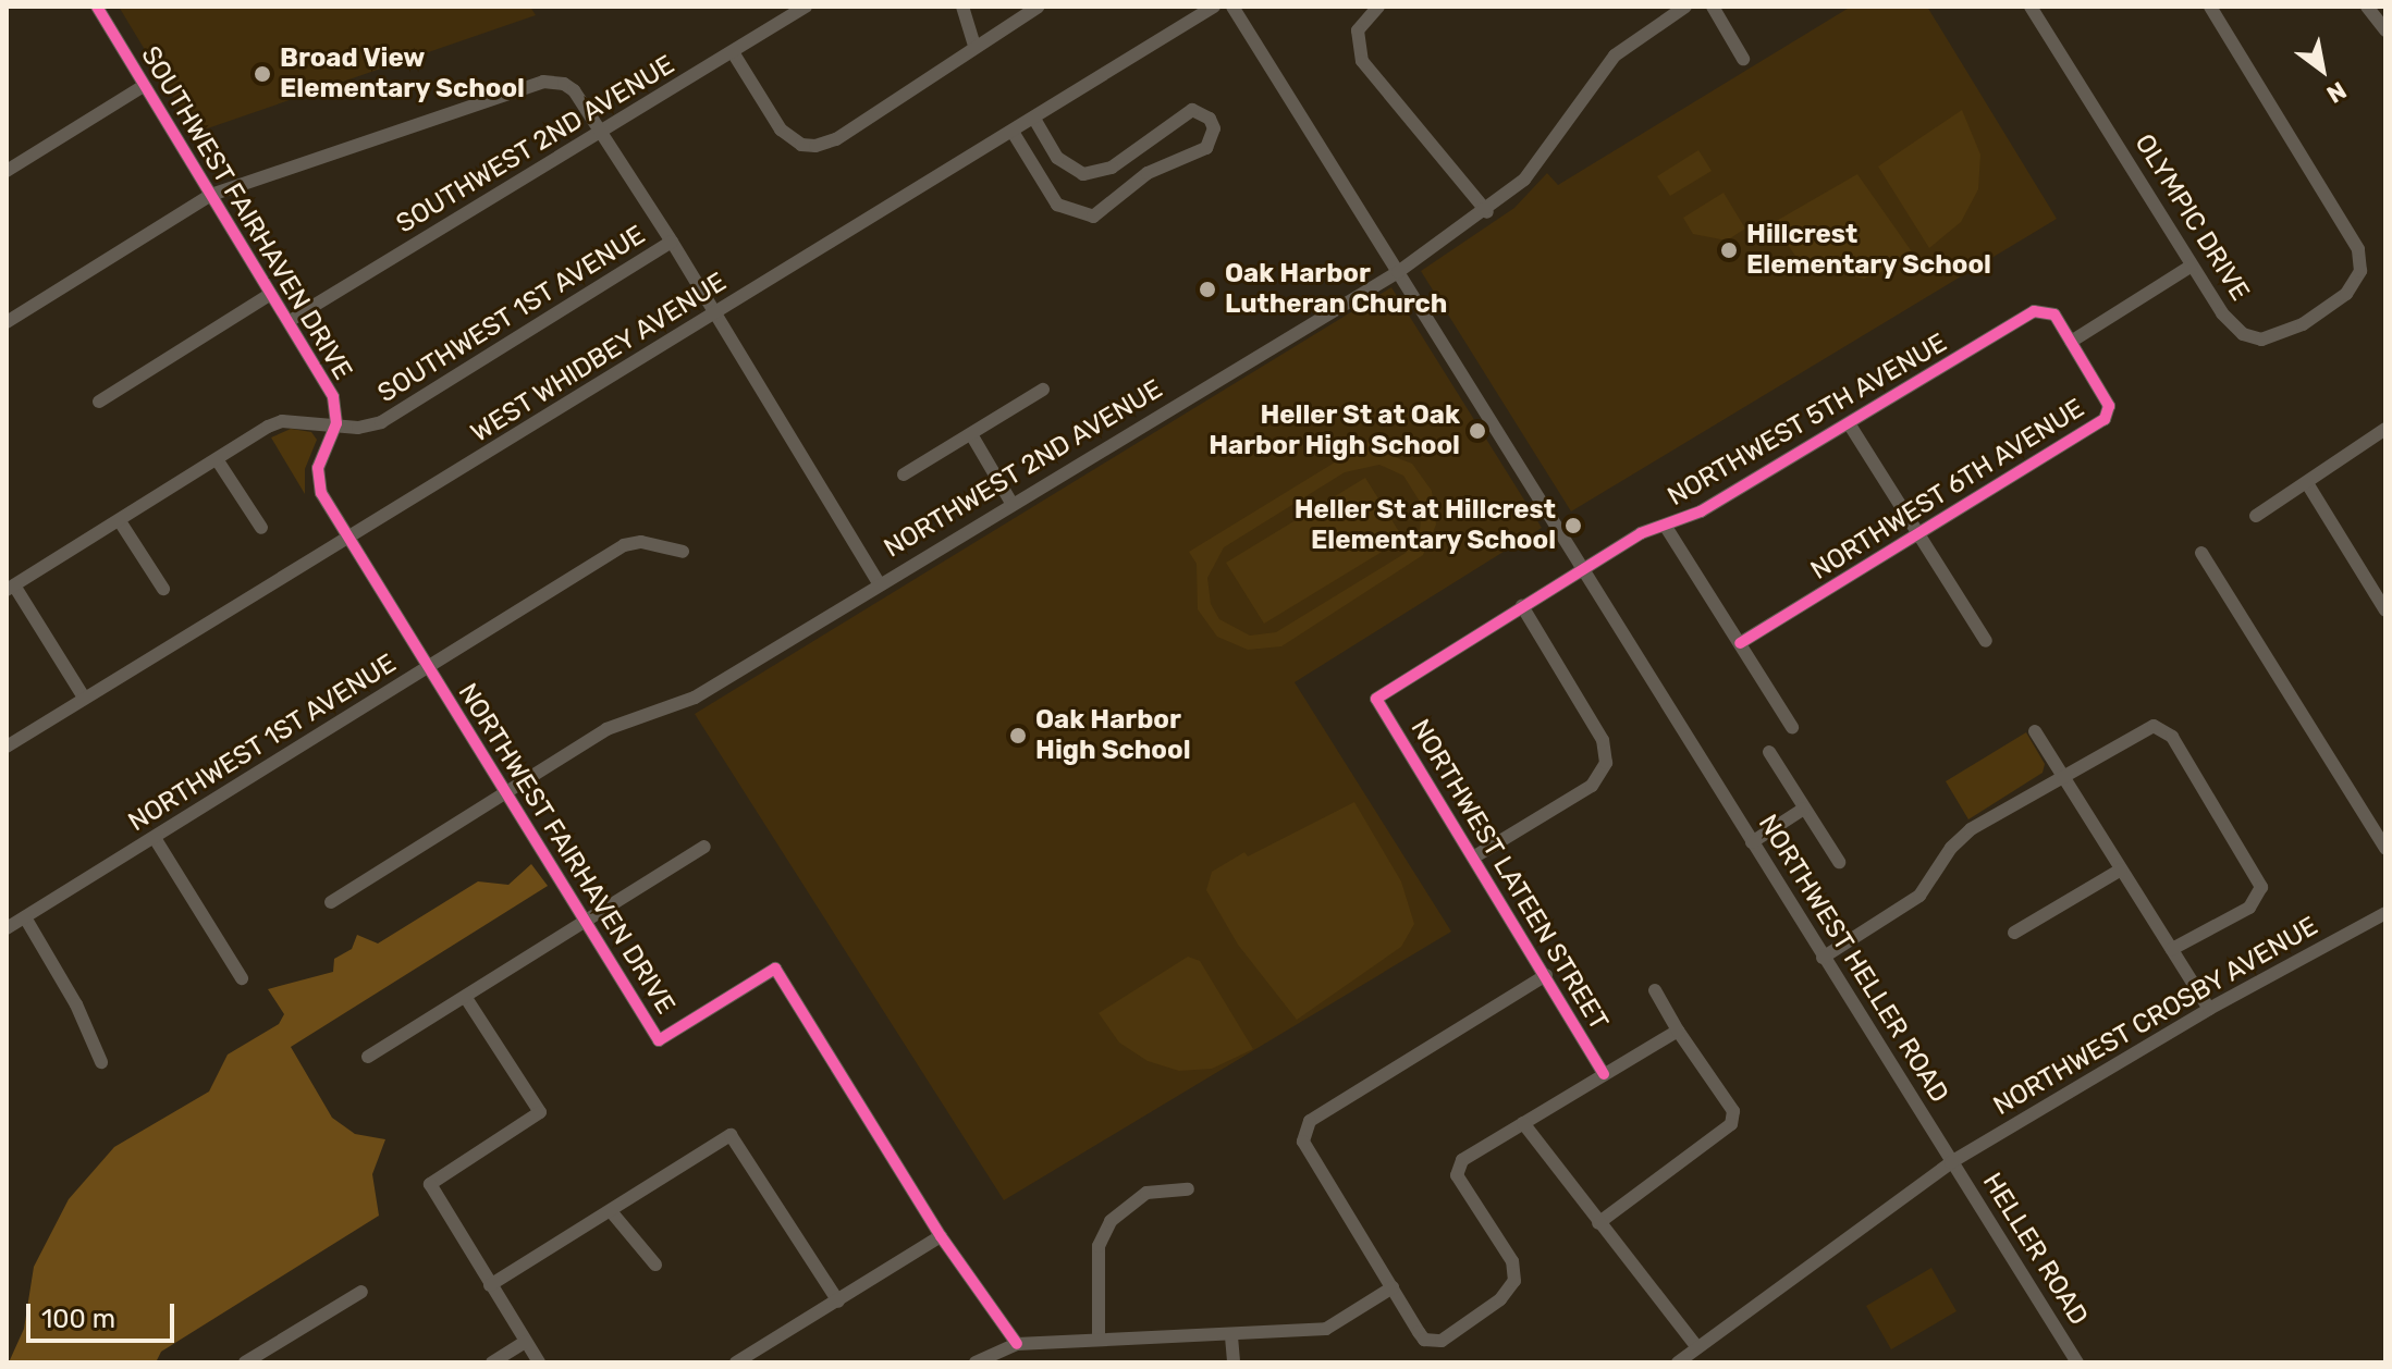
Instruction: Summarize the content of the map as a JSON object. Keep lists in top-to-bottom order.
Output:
{
  "streets": {
    "street": [
      "SOUTHWEST 2ND AVENUE",
      "SOUTHWEST FAIRHAVEN DRIVE",
      "OLYMPIC DRIVE",
      "SOUTHWEST 1ST AVENUE",
      "WEST WHIDBEY AVENUE",
      "NORTHWEST 5TH AVENUE",
      "NORTHWEST 2ND AVENUE",
      "NORTHWEST 6TH AVENUE",
      "NORTHWEST 1ST AVENUE",
      "NORTHWEST FAIRHAVEN DRIVE",
      "NORTHWEST LATEEN STREET",
      "NORTHWEST HELLER ROAD",
      "NORTHWEST CROSBY AVENUE",
      "HELLER ROAD"
    ]
  },
  "crossings": [
    ["SOUTHWEST 2ND AVENUE", "SOUTHWEST FAIRHAVEN DRIVE"],
    ["SOUTHWEST FAIRHAVEN DRIVE", "SOUTHWEST 1ST AVENUE"],
    ["SOUTHWEST FAIRHAVEN DRIVE", "WEST WHIDBEY AVENUE"],
    ["SOUTHWEST FAIRHAVEN DRIVE", "NORTHWEST FAIRHAVEN DRIVE"],
    ["WEST WHIDBEY AVENUE", "NORTHWEST FAIRHAVEN DRIVE"],
    ["NORTHWEST 5TH AVENUE", "NORTHWEST 6TH AVENUE"],
    ["NORTHWEST 5TH AVENUE", "NORTHWEST LATEEN STREET"],
    ["NORTHWEST 5TH AVENUE", "NORTHWEST HELLER ROAD"],
    ["NORTHWEST 2ND AVENUE", "NORTHWEST FAIRHAVEN DRIVE"],
    ["NORTHWEST 2ND AVENUE", "NORTHWEST HELLER ROAD"],
    ["NORTHWEST 1ST AVENUE", "NORTHWEST FAIRHAVEN DRIVE"],
    ["NORTHWEST HELLER ROAD", "NORTHWEST CROSBY AVENUE"],
    ["NORTHWEST HELLER ROAD", "HELLER ROAD"],
    ["NORTHWEST CROSBY AVENUE", "HELLER ROAD"]
  ],
  "places": [
    "Broad View Elementary School",
    "Hillcrest Elementary School",
    "Oak Harbor Lutheran Church",
    "Heller St at Oak Harbor High School",
    "Heller St at Hillcrest Elementary School",
    "Oak Harbor High School"
  ],
  "scale_bar": "100 m",
  "north": "bottom right"
}
